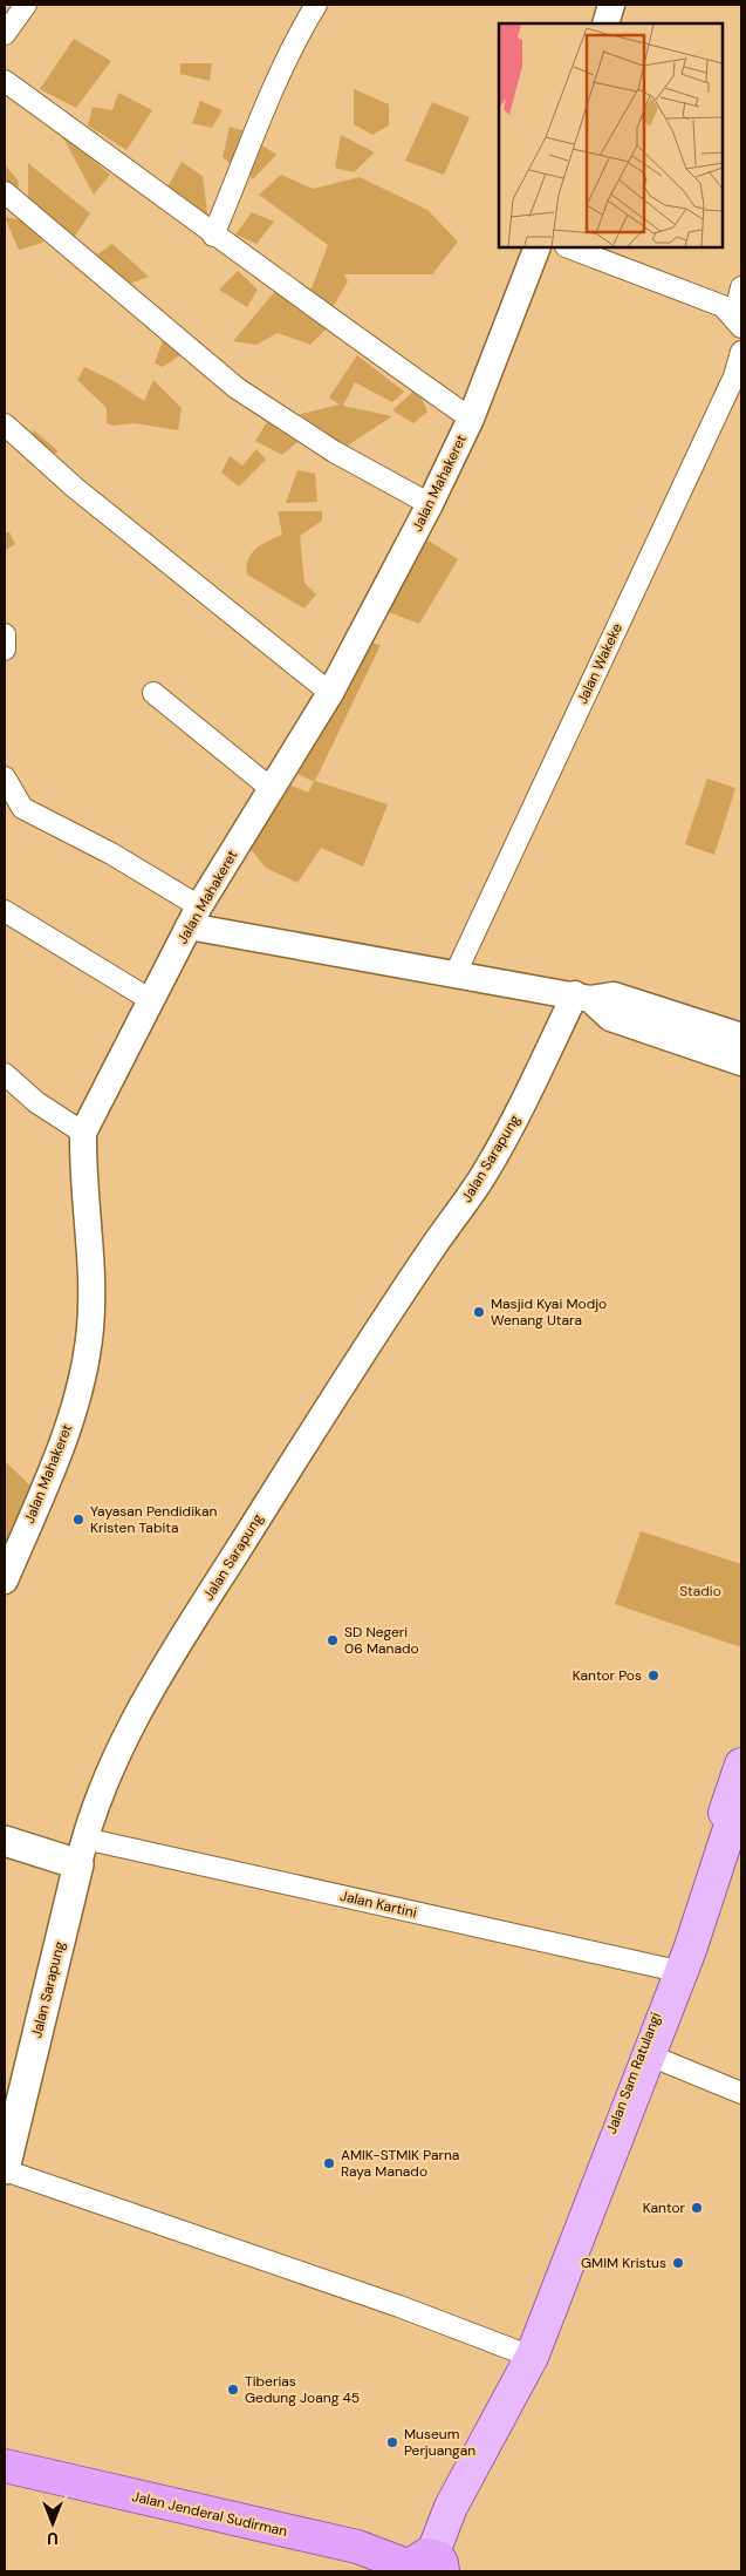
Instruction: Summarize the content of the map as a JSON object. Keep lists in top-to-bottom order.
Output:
{
  "streets": {
    "highway": ["Jalan Jenderal Sudirman"],
    "main road": ["Jalan Sarapung", "Jalan Sam Ratulangi"],
    "street": ["Jalan Mahakeret", "Jalan Wakeke", "Jalan Kartini"]
  },
  "crossings": [
    ["Jalan Sarapung", "Jalan Kartini"],
    ["Jalan Kartini", "Jalan Sam Ratulangi"],
    ["Jalan Sam Ratulangi", "Jalan Jenderal Sudirman"]
  ],
  "parks": ["Stadio"],
  "places": [
    "Masjid Kyai Modjo Wenang Utara",
    "Yayasan Pendidikan Kristen Tabita",
    "SD Negeri 06 Manado",
    "Kantor Pos",
    "AMIK-STMIK Parna Raya Manado",
    "Kantor",
    "GMIM Kristus",
    "Tiberias Gedung Joang 45",
    "Museum Perjuangan"
  ],
  "north": "bottom"
}
